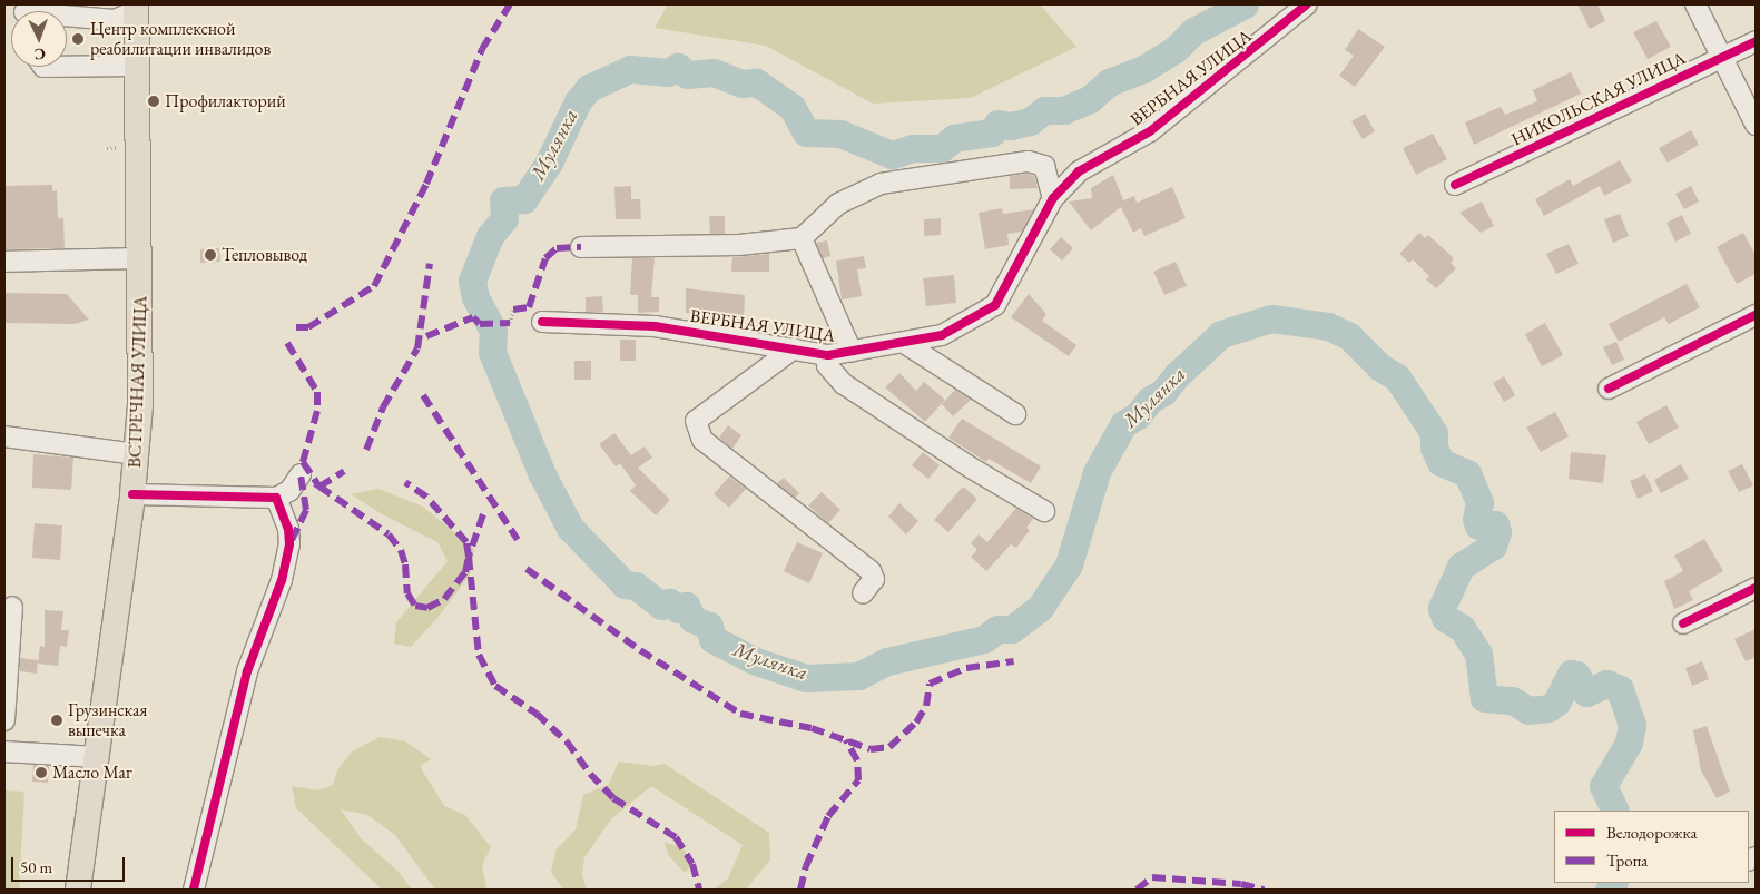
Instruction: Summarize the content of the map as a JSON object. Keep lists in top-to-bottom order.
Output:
{
  "streets": {
    "main road": ["ВСТРЕЧНАЯ УЛИЦА"],
    "street": ["ВЕРБНАЯ УЛИЦА", "НИКОЛЬСКАЯ УЛИЦА"]
  },
  "water": ["Мулянка"],
  "places": [
    "Центр комплексной реабилитации инвалидов",
    "Профилакторий",
    "Тепловывод",
    "Грузинская выпечка",
    "Масло Маг"
  ],
  "legend": ["Велодорожка", "Тропа"],
  "scale_bar": "50 m",
  "north": "bottom"
}
